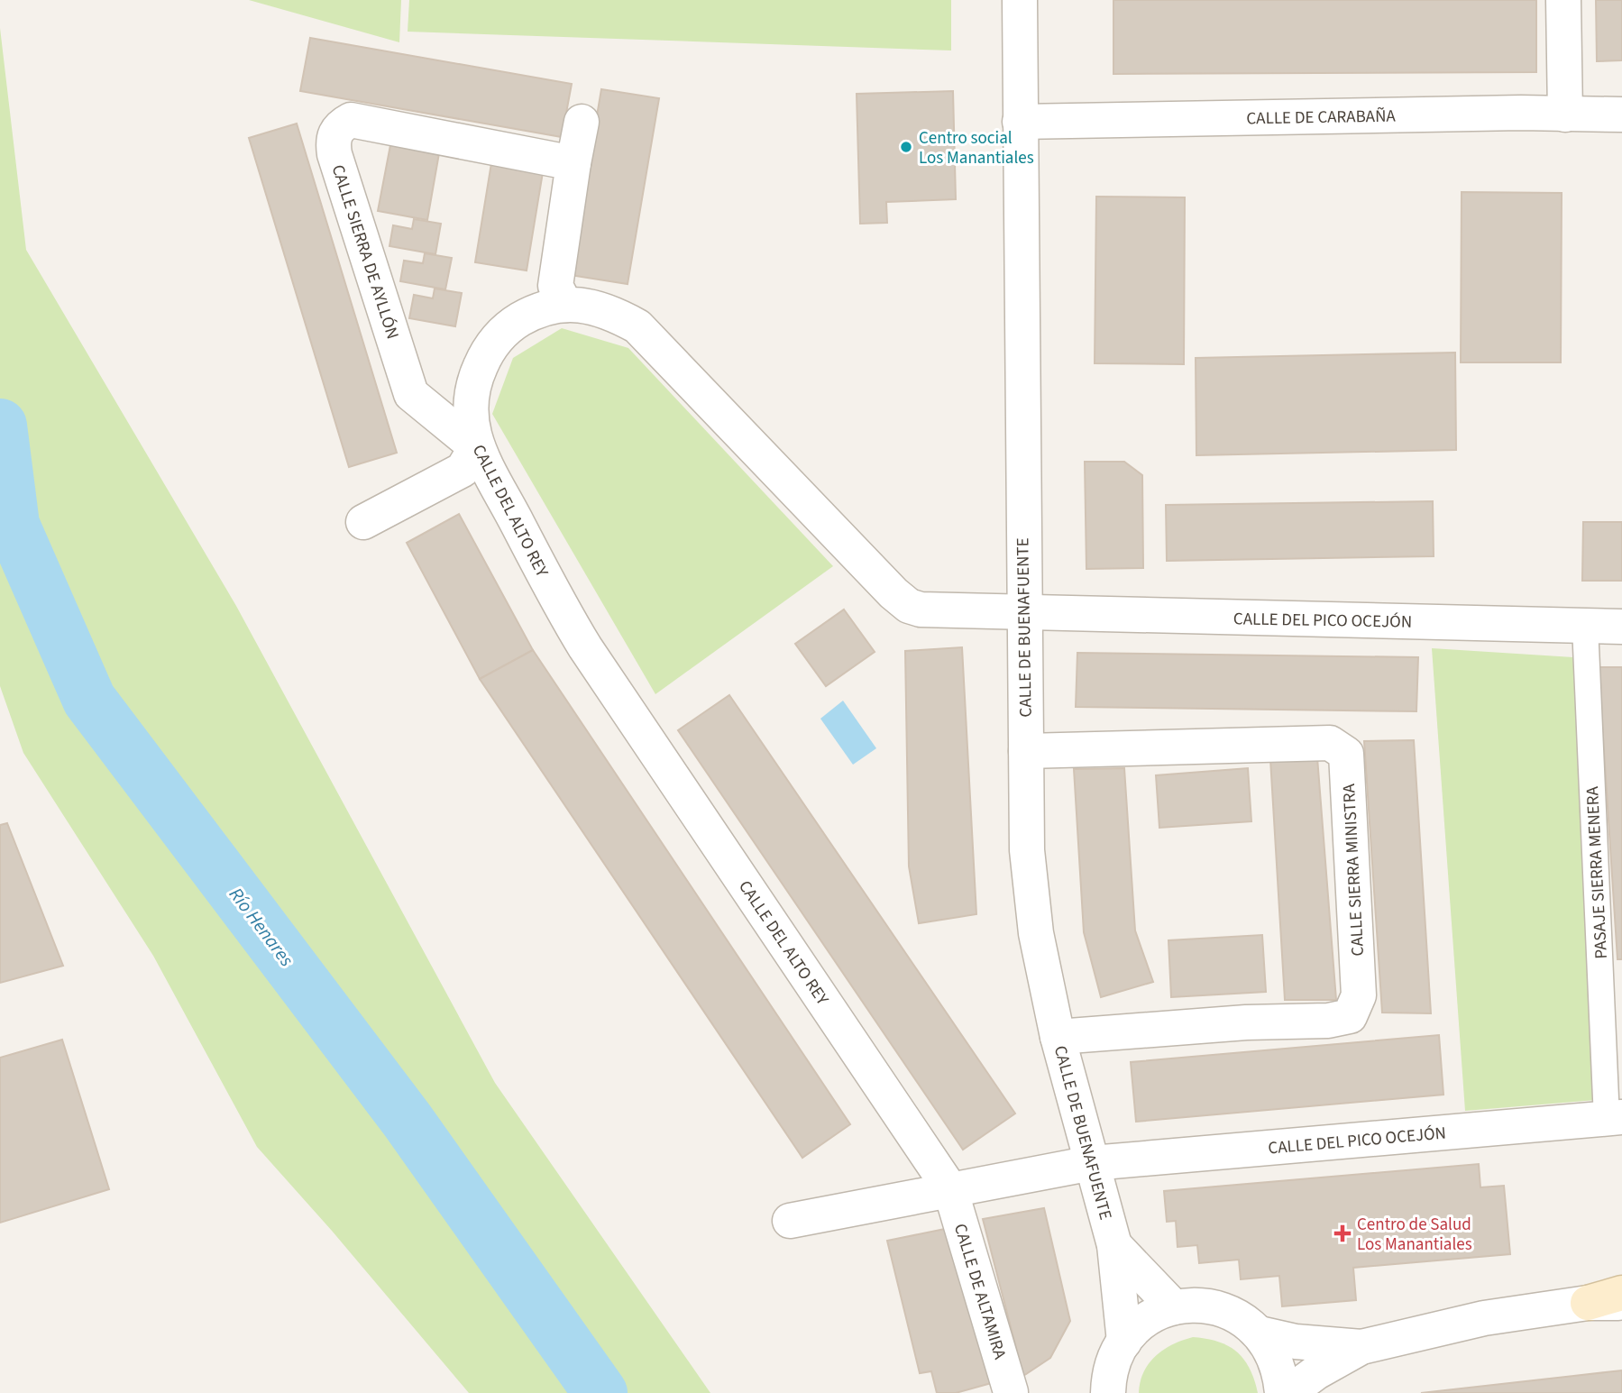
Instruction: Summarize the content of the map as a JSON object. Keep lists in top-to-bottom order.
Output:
{
  "streets": {
    "street": [
      "CALLE DE CARABAÑA",
      "CALLE SIERRA DE AYLLÓN",
      "CALLE DEL ALTO REY",
      "CALLE DEL PICO OCEJÓN",
      "CALLE DE BUENAFUENTE",
      "CALLE SIERRA MINISTRA",
      "PASAJE SIERRA MENERA",
      "CALLE DE ALTAMIRA"
    ]
  },
  "crossings": [
    ["CALLE DE CARABAÑA", "CALLE DE BUENAFUENTE"],
    ["CALLE SIERRA DE AYLLÓN", "CALLE DEL ALTO REY"],
    ["CALLE DEL ALTO REY", "CALLE DEL PICO OCEJÓN"],
    ["CALLE DEL ALTO REY", "CALLE DE BUENAFUENTE"],
    ["CALLE DEL ALTO REY", "CALLE DE ALTAMIRA"],
    ["CALLE DEL PICO OCEJÓN", "CALLE DE BUENAFUENTE"],
    ["CALLE DEL PICO OCEJÓN", "PASAJE SIERRA MENERA"],
    ["CALLE DE BUENAFUENTE", "CALLE SIERRA MINISTRA"]
  ],
  "water": ["Río Henares"],
  "places": {
    "other": ["Centro social Los Manantiales"],
    "health": ["Centro de Salud Los Manantiales"]
  }
}
